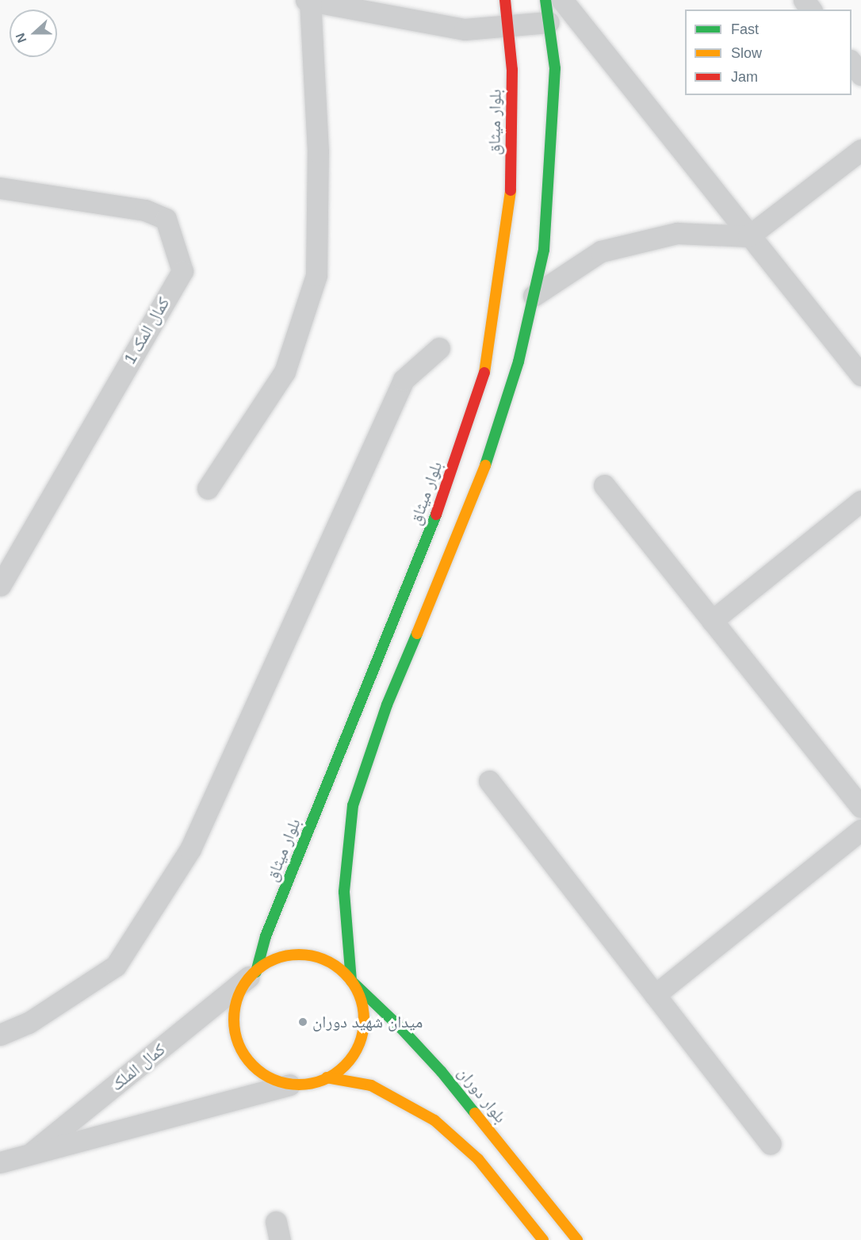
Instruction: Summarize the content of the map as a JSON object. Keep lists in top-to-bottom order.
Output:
{
  "streets": {
    "street": [
      "بلوار میثاق",
      "کمال المک 1",
      "کمال الملک",
      "بلوار دوران"
    ]
  },
  "crossings": [
    ["بلوار میثاق", "کمال الملک"],
    ["بلوار میثاق", "بلوار دوران"],
    ["کمال الملک", "بلوار دوران"]
  ],
  "places": ["میدان شهید دوران"],
  "legend": ["Fast", "Slow", "Jam"],
  "north": "left"
}
